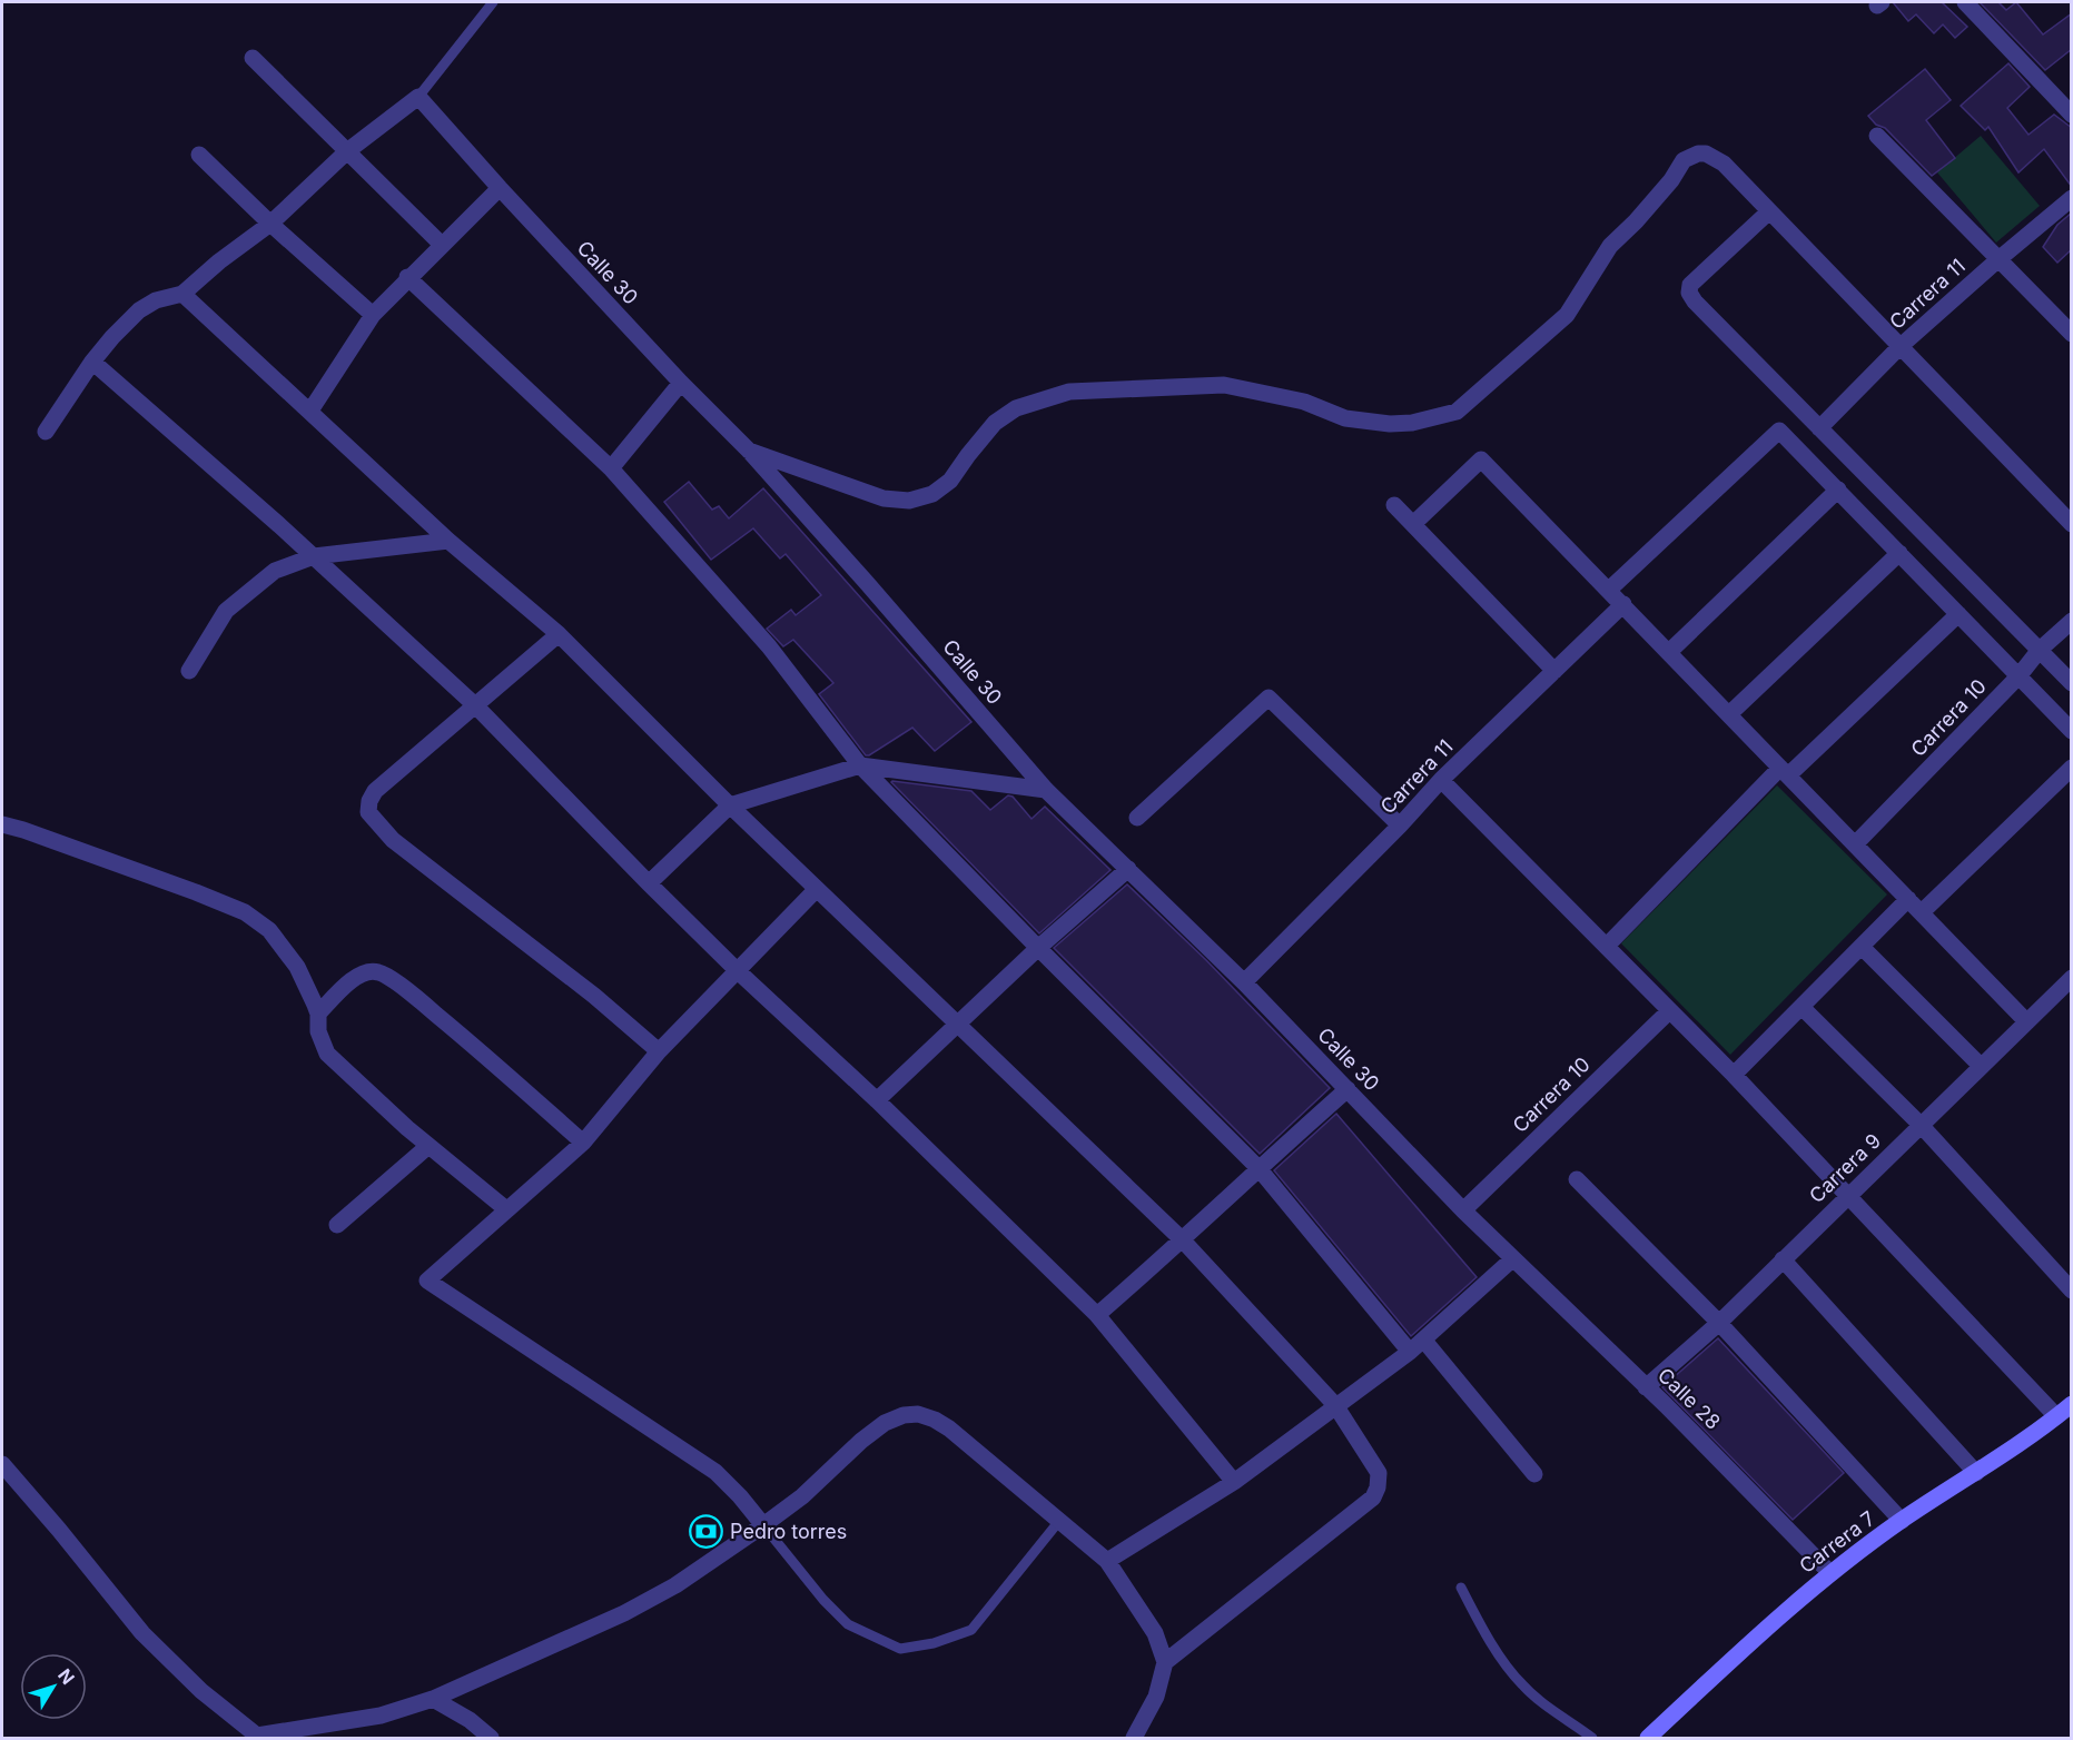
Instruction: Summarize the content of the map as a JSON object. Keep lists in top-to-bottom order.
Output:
{
  "streets": {
    "street": [
      "Calle 30",
      "Carrera 11",
      "Carrera 10",
      "Carrera 9",
      "Calle 28",
      "Carrera 7"
    ]
  },
  "crossings": [
    ["Calle 30", "Carrera 11"],
    ["Calle 30", "Carrera 10"],
    ["Calle 30", "Calle 28"],
    ["Carrera 9", "Calle 28"],
    ["Calle 28", "Carrera 7"]
  ],
  "places": {
    "bank": ["Pedro torres"]
  },
  "north": "top right"
}
